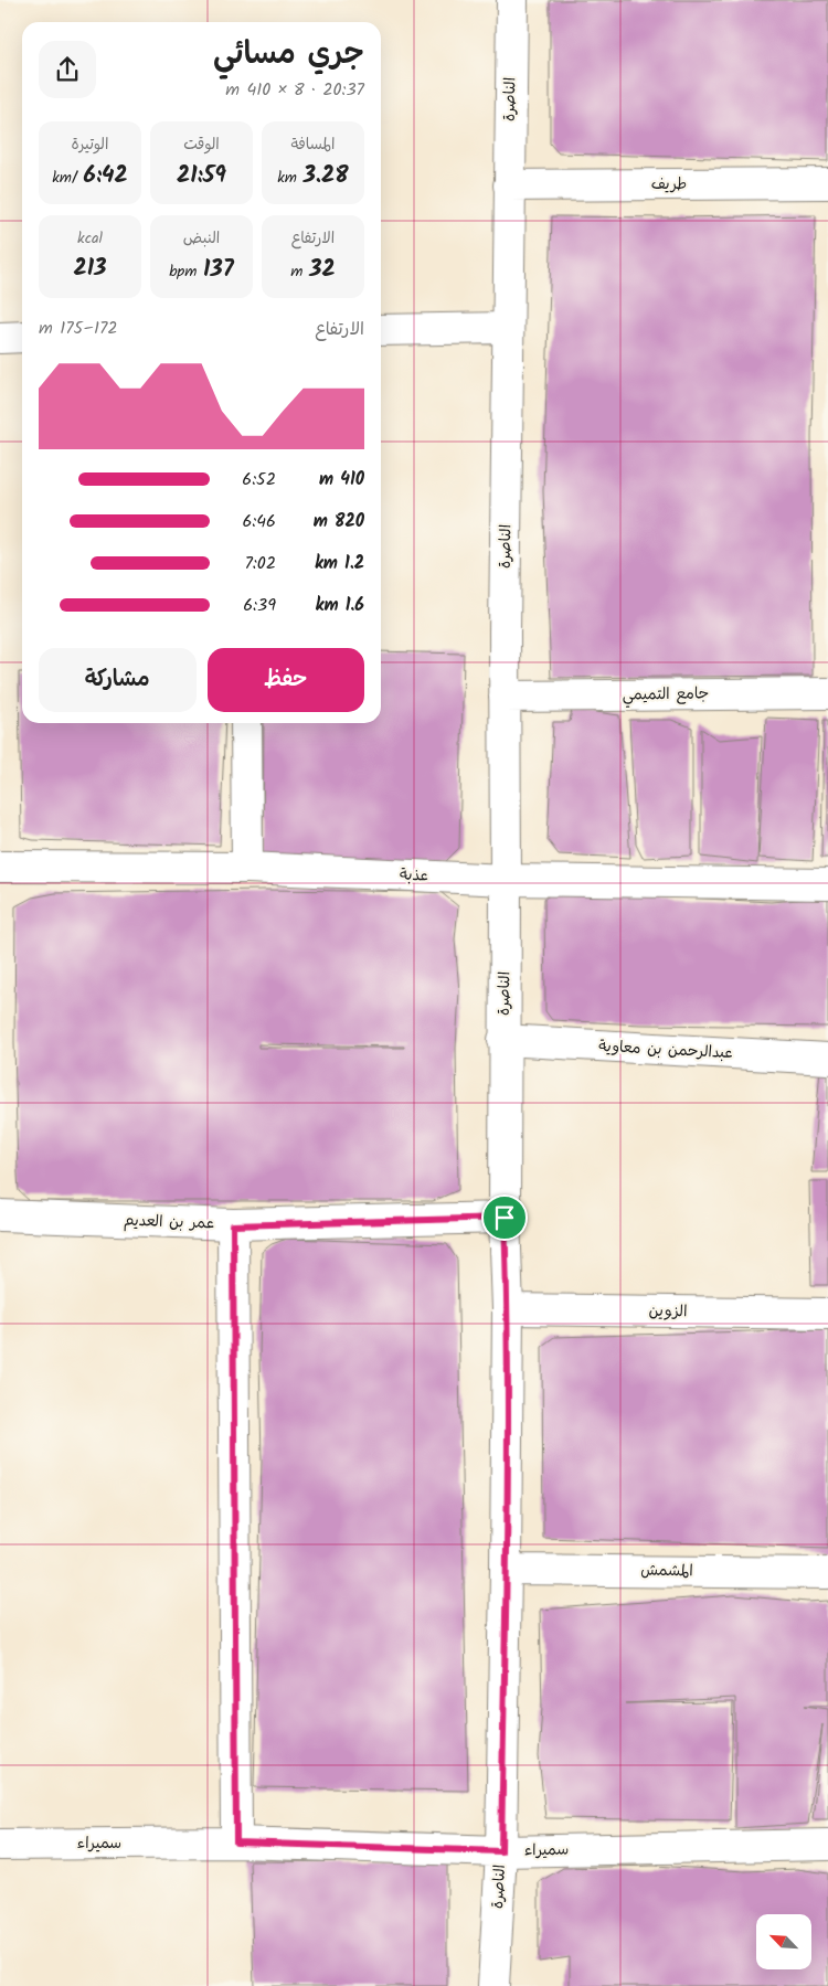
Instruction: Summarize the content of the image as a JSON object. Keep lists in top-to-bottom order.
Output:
{
  "streets": {
    "street": [
      "الناصرة",
      "طريف",
      "جامع التميمي",
      "عذبة",
      "عبدالرحمن بن معاوية",
      "عمر بن العديم",
      "الزوين",
      "المشمش",
      "سميراء"
    ]
  },
  "crossings": [
    ["الناصرة", "طريف"],
    ["الناصرة", "جامع التميمي"],
    ["الناصرة", "عذبة"],
    ["الناصرة", "عبدالرحمن بن معاوية"],
    ["الناصرة", "عمر بن العديم"],
    ["الناصرة", "الزوين"],
    ["الناصرة", "المشمش"],
    ["الناصرة", "سميراء"]
  ],
  "north": "top left",
  "page": {
    "heading": ["جري مسائي", "20:37 · 8 × 410 m"],
    "stats": [
      ["المسافة", "3.28 km"],
      ["الوقت", "21:59"],
      ["الوتيرة", "6:42 /km"],
      ["الارتفاع", "32 m"],
      ["النبض", "137 bpm"],
      ["kcal", "213"]
    ],
    "chart": ["الارتفاع", "172–175 m"],
    "list": [
      {
        "name": "410 m",
        "note": "6:52"
      },
      {
        "name": "820 m",
        "note": "6:46"
      },
      {
        "name": "1.2 km",
        "note": "7:02"
      },
      {
        "name": "1.6 km",
        "note": "6:39"
      }
    ],
    "buttons": ["حفظ", "مشاركة"]
  }
}
